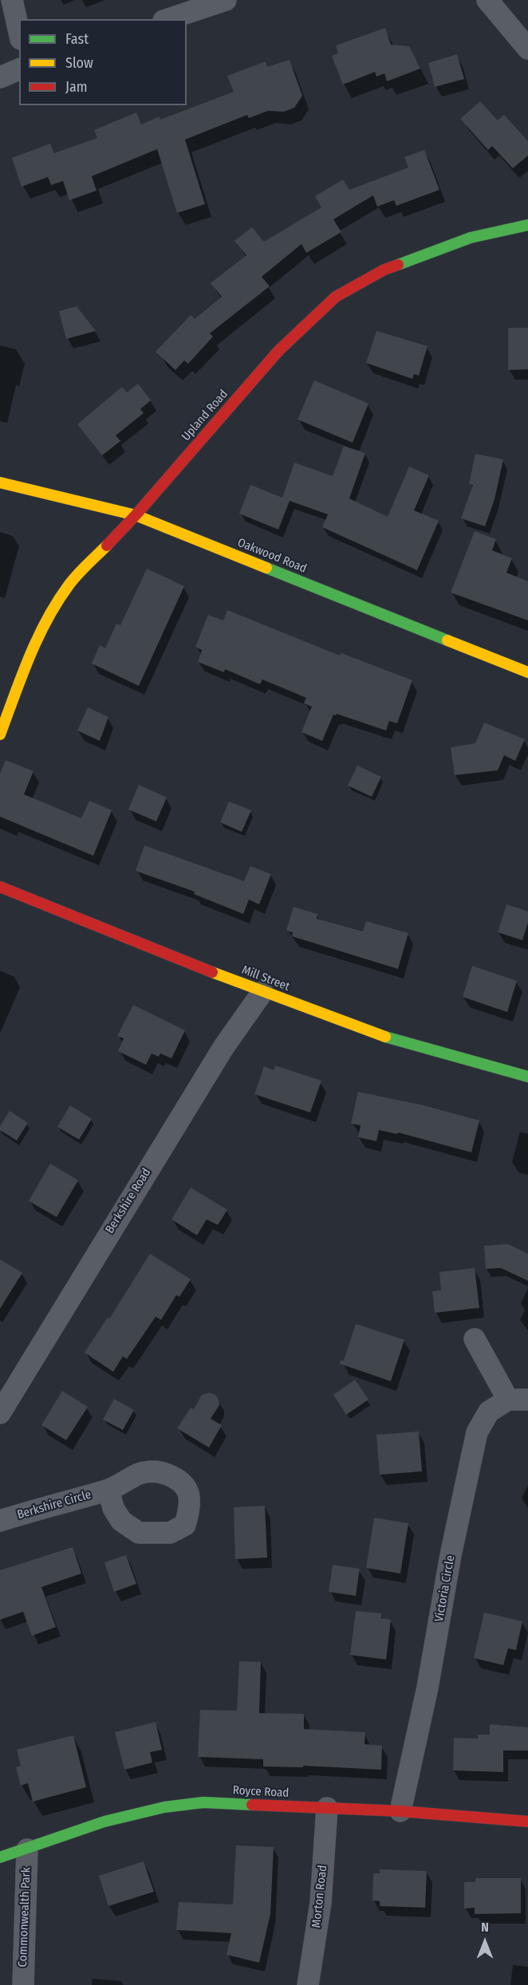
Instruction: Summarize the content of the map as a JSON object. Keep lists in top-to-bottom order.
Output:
{
  "streets": {
    "street": [
      "Upland Road",
      "Oakwood Road",
      "Mill Street",
      "Berkshire Road",
      "Berkshire Circle",
      "Victoria Circle",
      "Royce Road",
      "Morton Road",
      "Commonwealth Park"
    ]
  },
  "crossings": [
    ["Upland Road", "Oakwood Road"],
    ["Mill Street", "Berkshire Road"],
    ["Victoria Circle", "Royce Road"],
    ["Royce Road", "Morton Road"],
    ["Royce Road", "Commonwealth Park"]
  ],
  "legend": ["Fast", "Slow", "Jam"],
  "north": "top"
}
